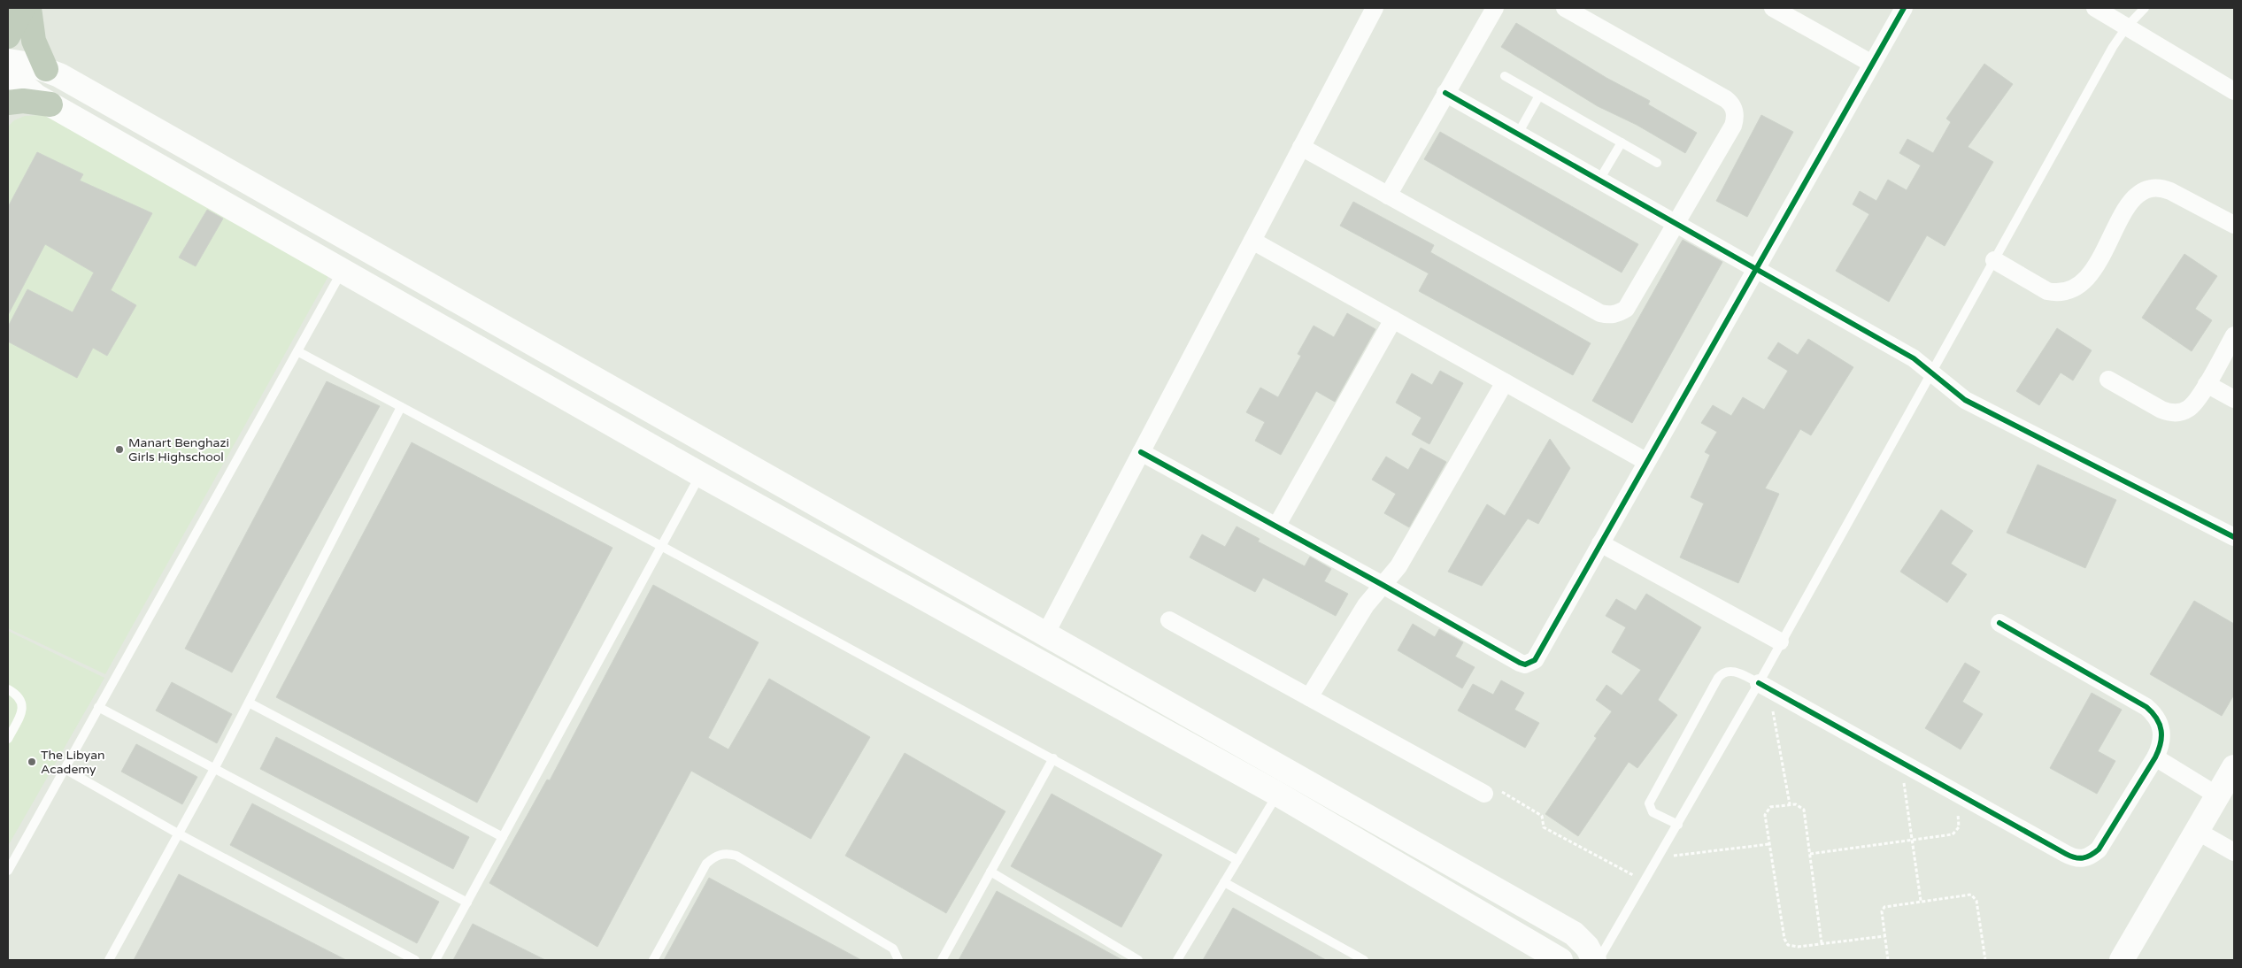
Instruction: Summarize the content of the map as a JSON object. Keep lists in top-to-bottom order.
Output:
{
  "places": ["Manart Benghazi Girls Highschool", "The Libyan Academy"]
}
